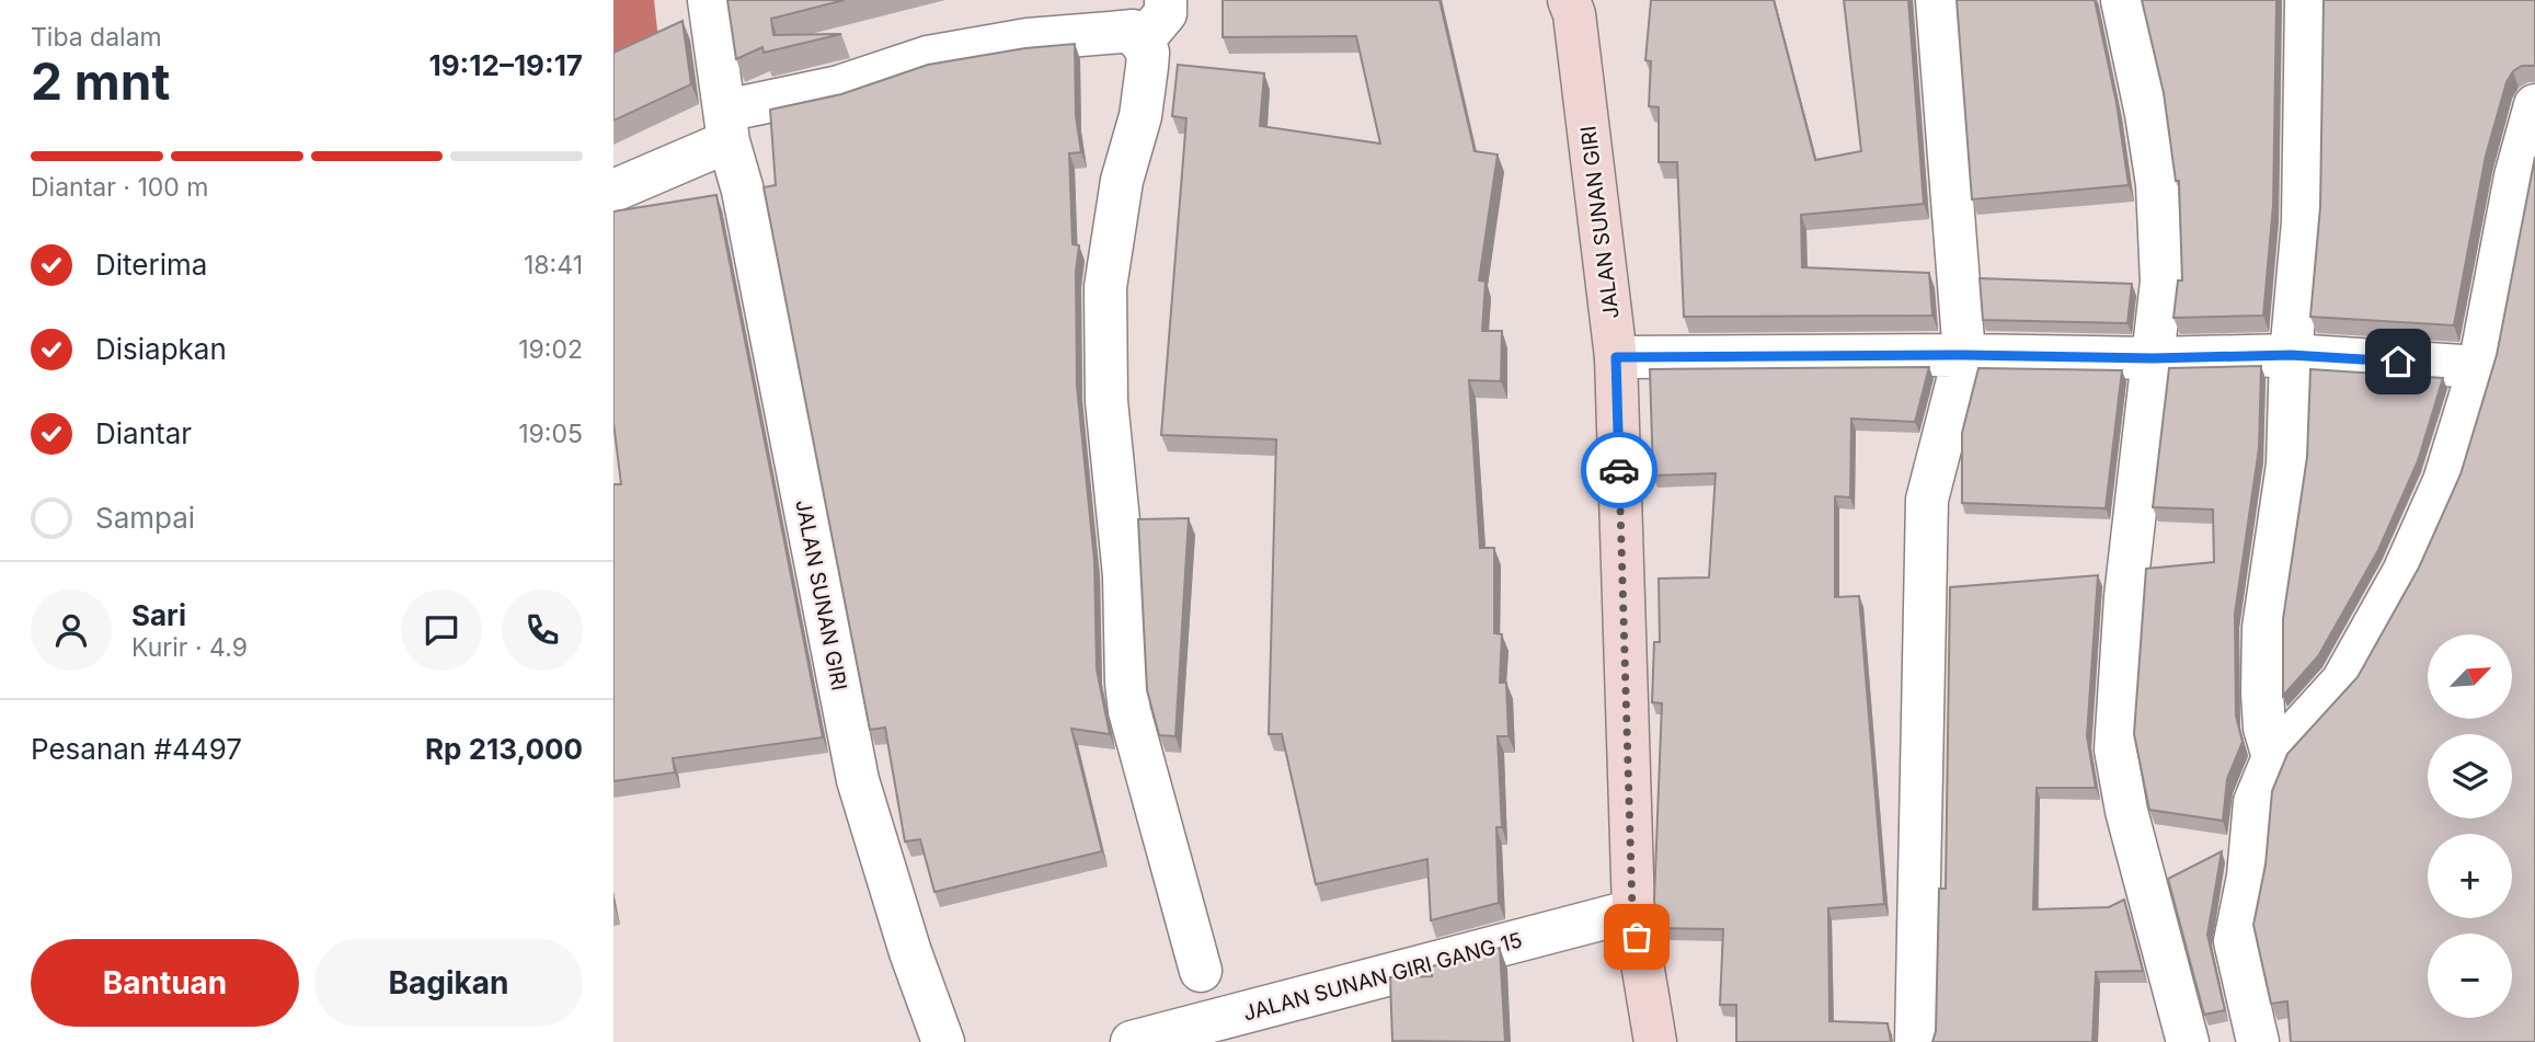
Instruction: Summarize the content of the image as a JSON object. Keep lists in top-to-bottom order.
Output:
{
  "streets": {
    "main road": ["JALAN SUNAN GIRI"],
    "street": ["JALAN SUNAN GIRI GANG 15"]
  },
  "crossings": [
    ["JALAN SUNAN GIRI", "JALAN SUNAN GIRI GANG 15"]
  ],
  "north": "top right",
  "page": {
    "heading": ["2 mnt", "Tiba dalam", "19:12–19:17"],
    "panel": [
      "Sari",
      "Kurir · 4.9",
      "Pesanan #4497",
      "Rp 213,000"
    ],
    "bar": "Diantar · 100 m",
    "list": [
      ["Diterima", "18:41"],
      ["Disiapkan", "19:02"],
      ["Diantar", "19:05"],
      "Sampai"
    ],
    "map_buttons": ["+", "−"],
    "buttons": ["Bantuan", "Bagikan"]
  }
}
